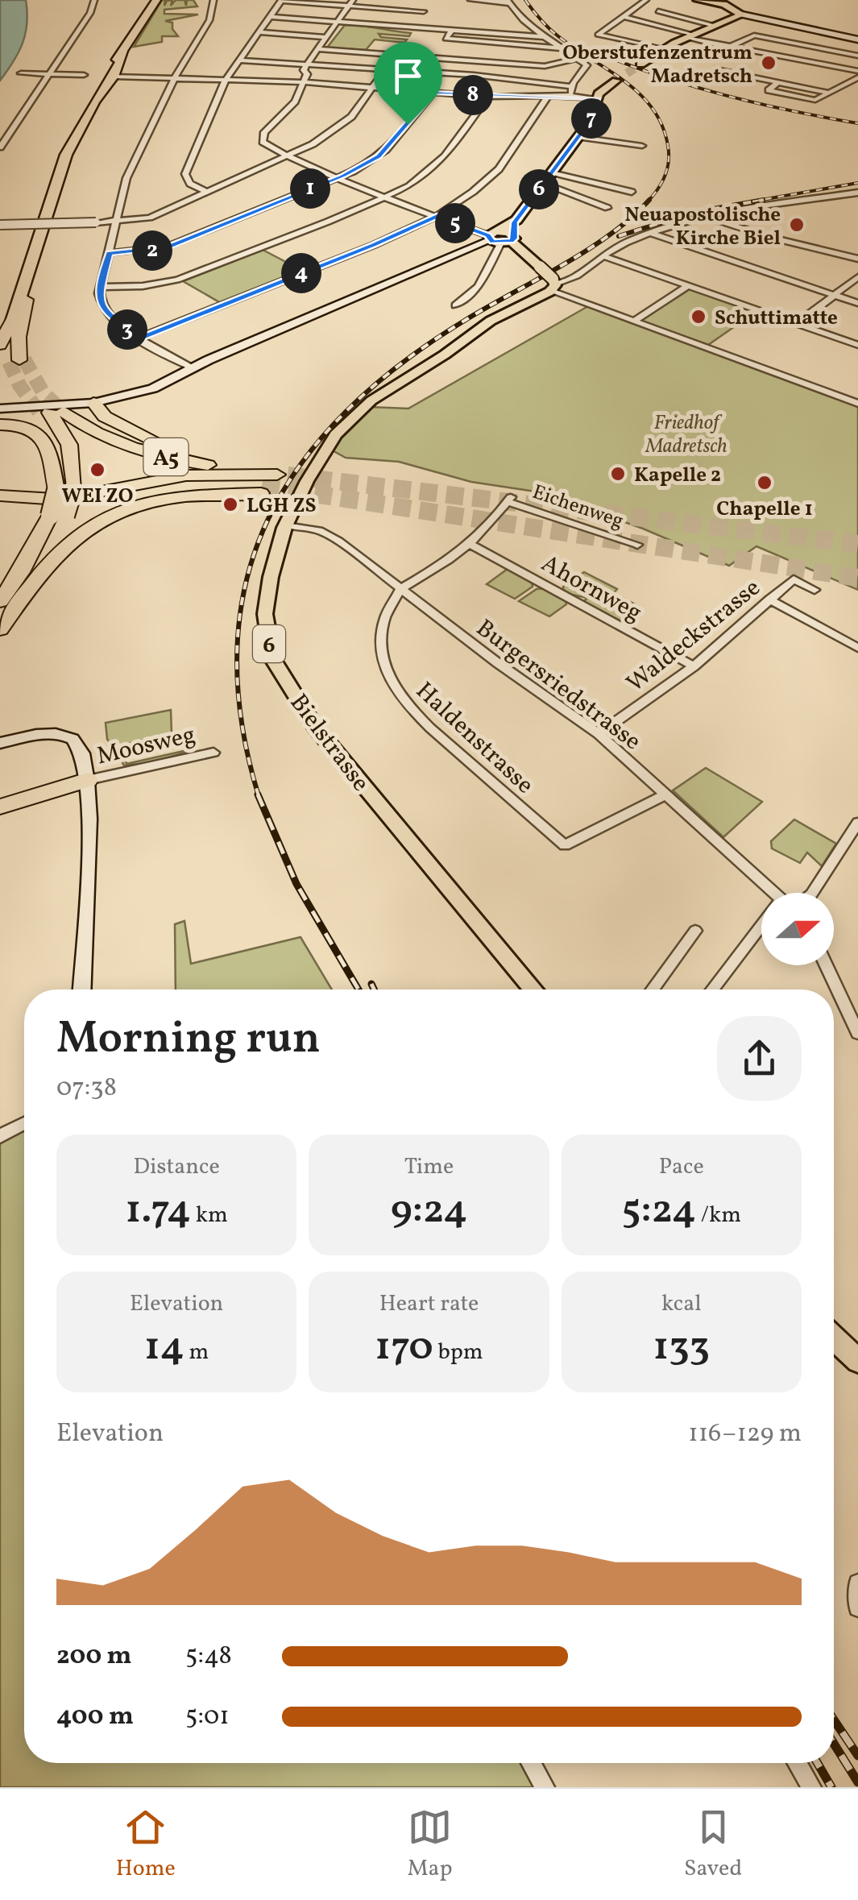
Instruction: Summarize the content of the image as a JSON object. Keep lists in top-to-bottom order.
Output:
{
  "streets": {
    "highway": ["A5"],
    "main road": ["6", "Bielstrasse"],
    "street": [
      "Eichenweg",
      "Ahornweg",
      "Waldeckstrasse",
      "Burgersriedstrasse",
      "Haldenstrasse",
      "Moosweg"
    ]
  },
  "crossings": [
    ["Eichenweg", "Ahornweg"],
    ["Ahornweg", "Waldeckstrasse"],
    ["Waldeckstrasse", "Burgersriedstrasse"],
    ["Burgersriedstrasse", "Haldenstrasse"],
    ["Burgersriedstrasse", "Bielstrasse"]
  ],
  "parks": ["Friedhof Madretsch"],
  "places": [
    "Oberstufenzentrum Madretsch",
    "Neuapostolische Kirche Biel",
    "Schuttimatte",
    "WEI ZO",
    "Kapelle 2",
    "Chapelle 1",
    "LGH ZS"
  ],
  "north": "right",
  "page": {
    "pins": [
      "8",
      "7",
      "1",
      "6",
      "5",
      "2",
      "4",
      "3"
    ],
    "heading": ["Morning run", "07:38"],
    "stats": [
      ["Distance", "1.74 km"],
      ["Time", "9:24"],
      ["Pace", "5:24 /km"],
      ["Elevation", "14 m"],
      ["Heart rate", "170 bpm"],
      ["kcal", "133"]
    ],
    "chart": ["Elevation", "116–129 m"],
    "list": [
      {
        "name": "200 m",
        "note": "5:48"
      },
      {
        "name": "400 m",
        "note": "5:01"
      }
    ],
    "tabs": ["Home", "Map", "Saved"]
  }
}
